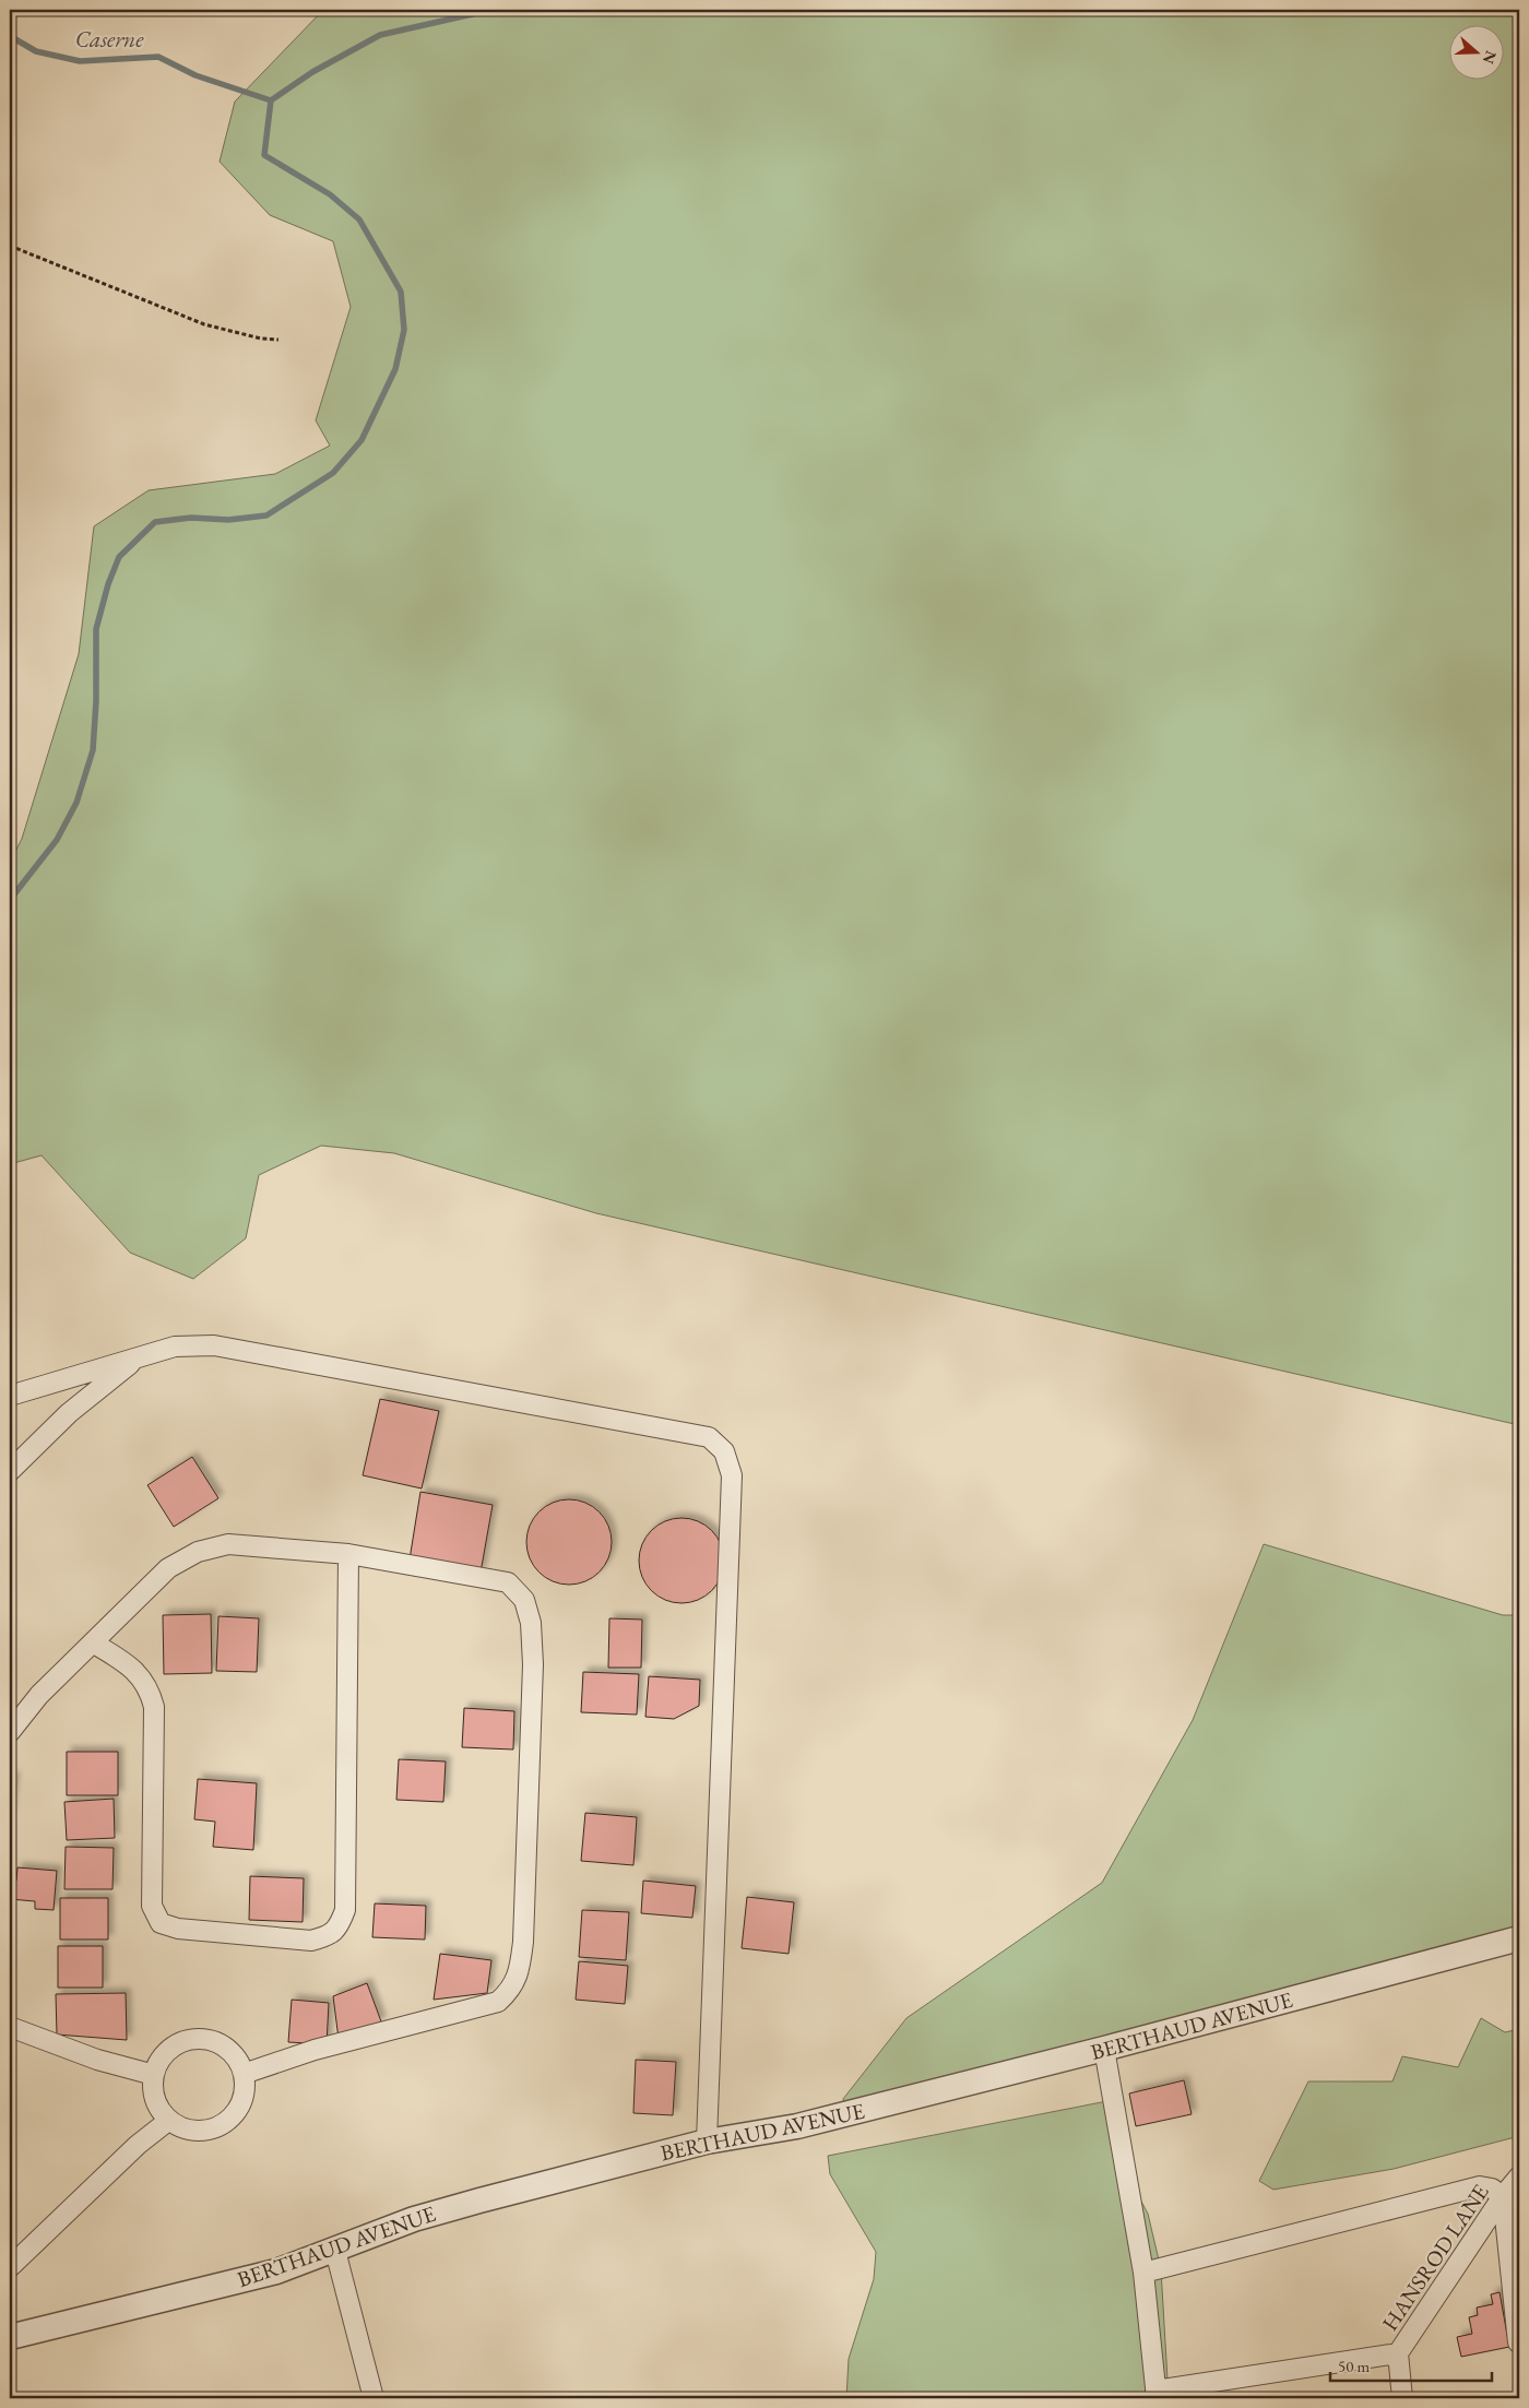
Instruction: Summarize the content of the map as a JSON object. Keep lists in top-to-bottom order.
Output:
{
  "streets": {
    "street": ["BERTHAUD AVENUE", "HANSROD LANE"]
  },
  "water": ["Caserne"],
  "scale_bar": "50 m",
  "north": "right"
}
